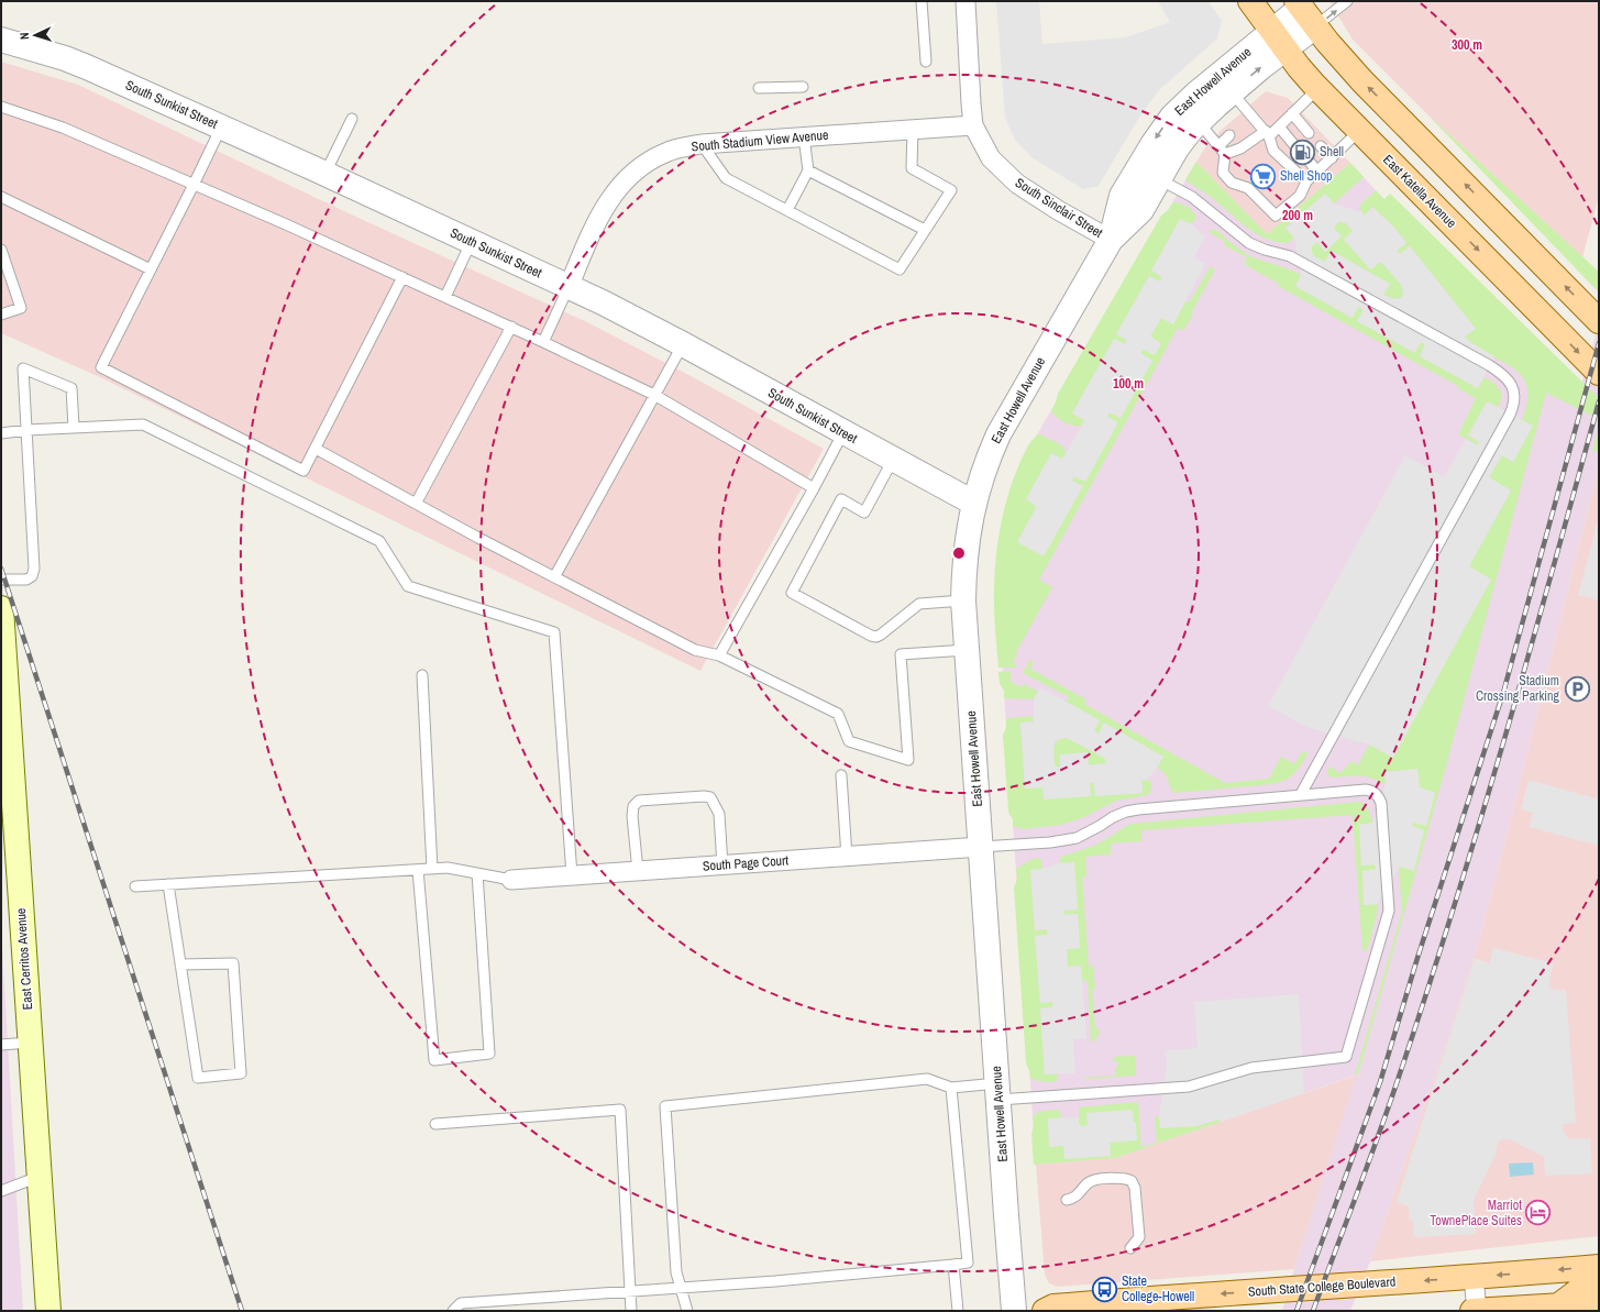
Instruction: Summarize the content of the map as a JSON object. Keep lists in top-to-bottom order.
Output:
{
  "streets": {
    "main road": ["East Katella Avenue", "East Cerritos Avenue", "South State College Boulevard"],
    "street": [
      "East Howell Avenue",
      "South Sunkist Street",
      "South Stadium View Avenue",
      "South Sinclair Street",
      "South Page Court"
    ]
  },
  "crossings": [
    ["East Howell Avenue", "South Sunkist Street"],
    ["East Howell Avenue", "East Katella Avenue"],
    ["East Howell Avenue", "South Sinclair Street"],
    ["East Howell Avenue", "South Page Court"],
    ["South Sunkist Street", "South Stadium View Avenue"],
    ["South Stadium View Avenue", "South Sinclair Street"]
  ],
  "places": {
    "fuel station": ["Shell"],
    "supermarket": ["Shell Shop"],
    "parking": ["Stadium Crossing Parking"],
    "hotel": ["Marriot TownePlace Suites"],
    "bus stop": ["State College-Howell"]
  },
  "north": "left",
  "rings": ["300 m", "200 m", "100 m"]
}
